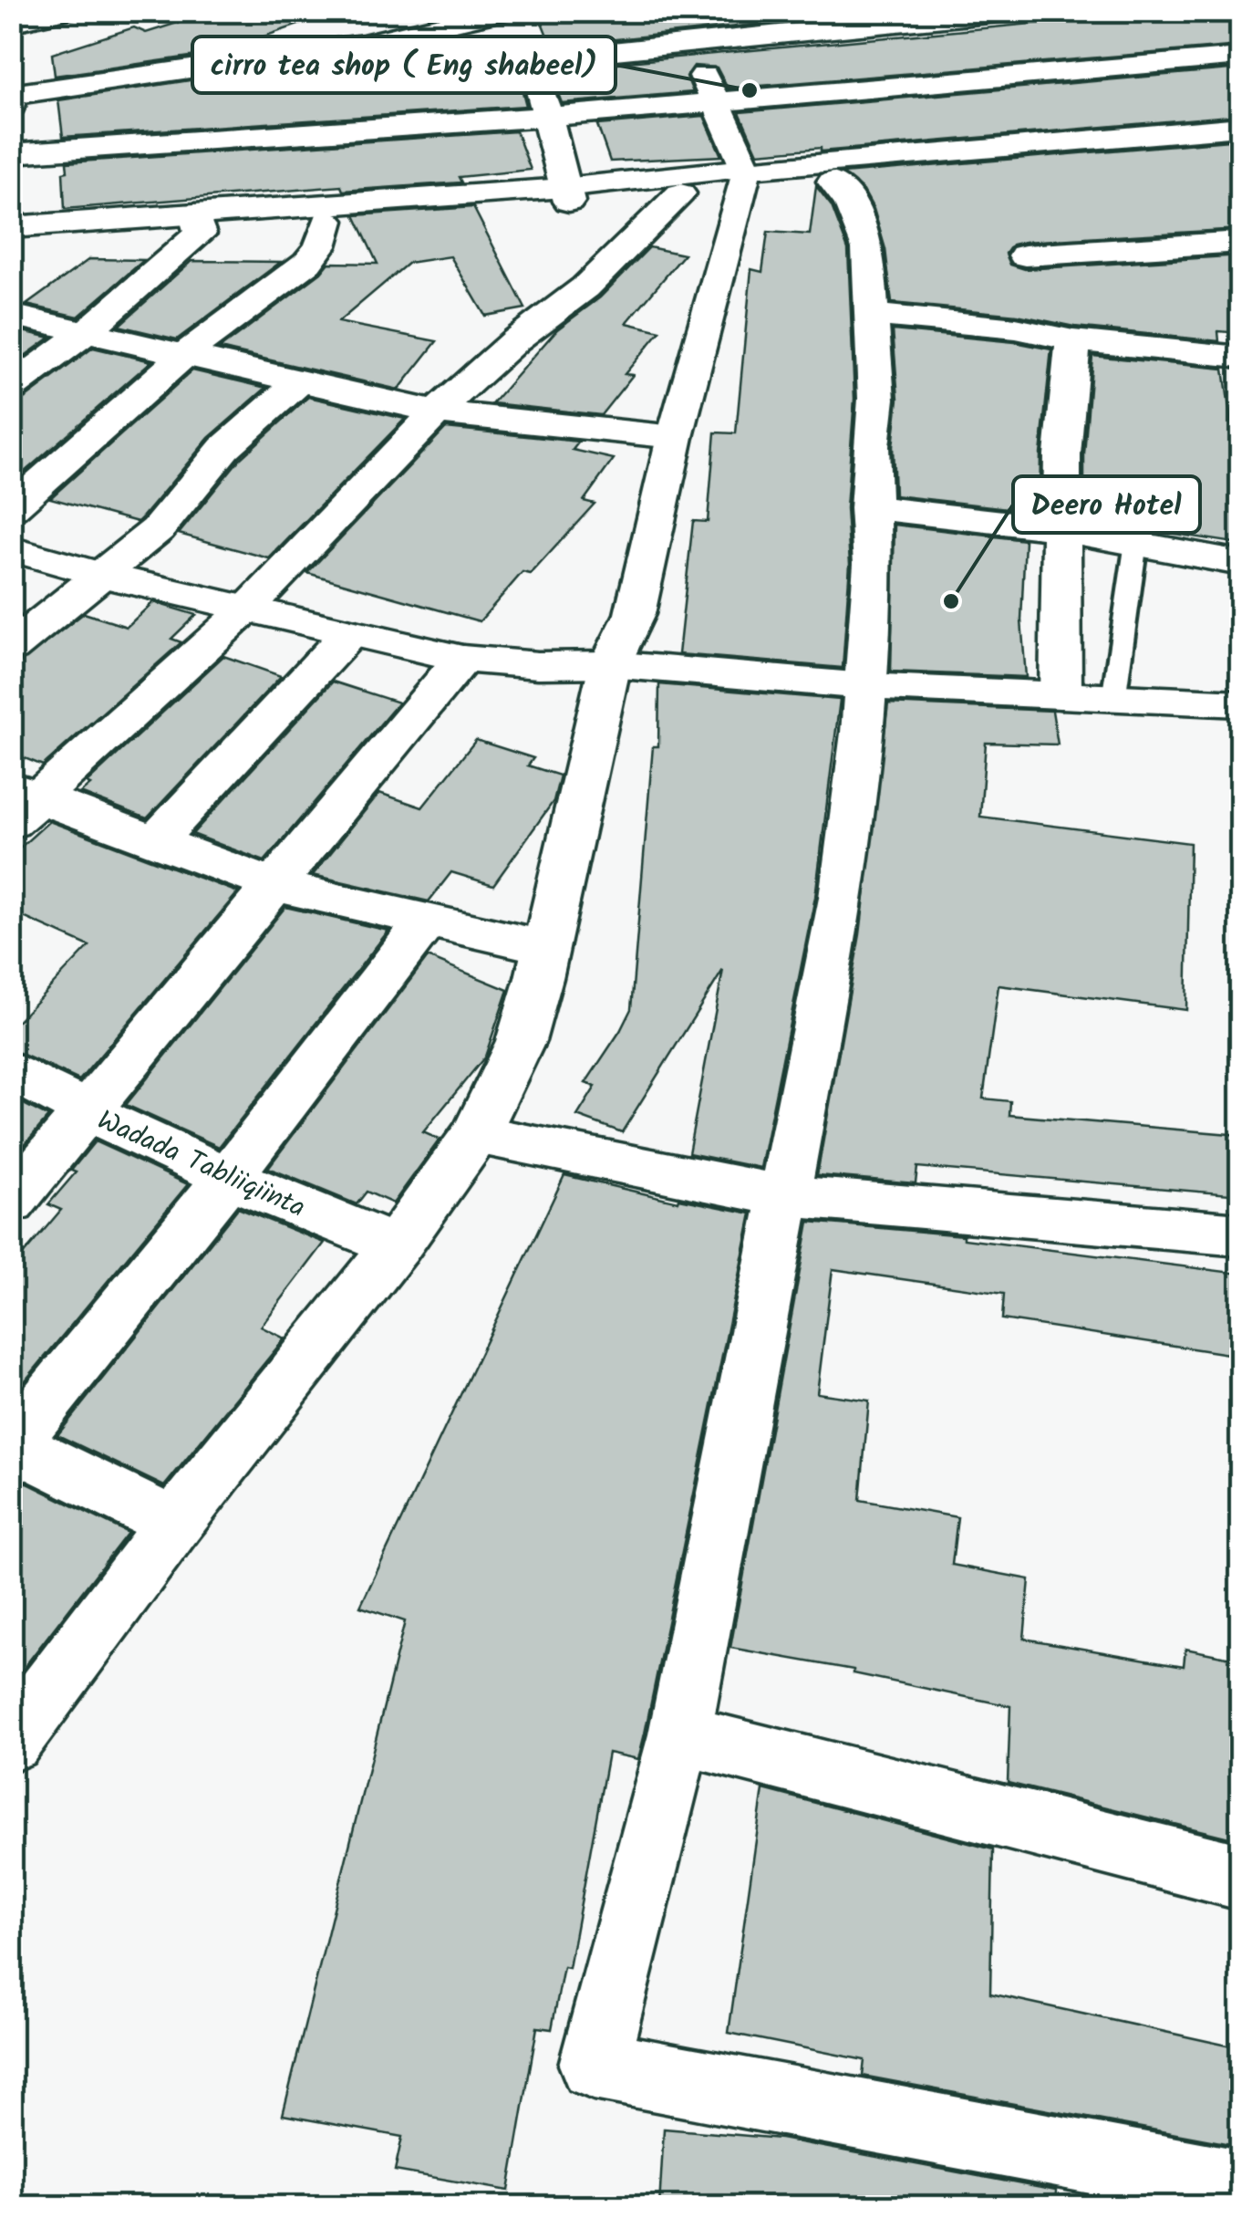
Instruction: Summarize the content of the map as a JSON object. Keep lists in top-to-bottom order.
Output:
{
  "streets": {
    "street": ["Wadada Tabliiqiinta"]
  },
  "places": ["cirro tea shop ( Eng shabeel)", "Deero Hotel"]
}
